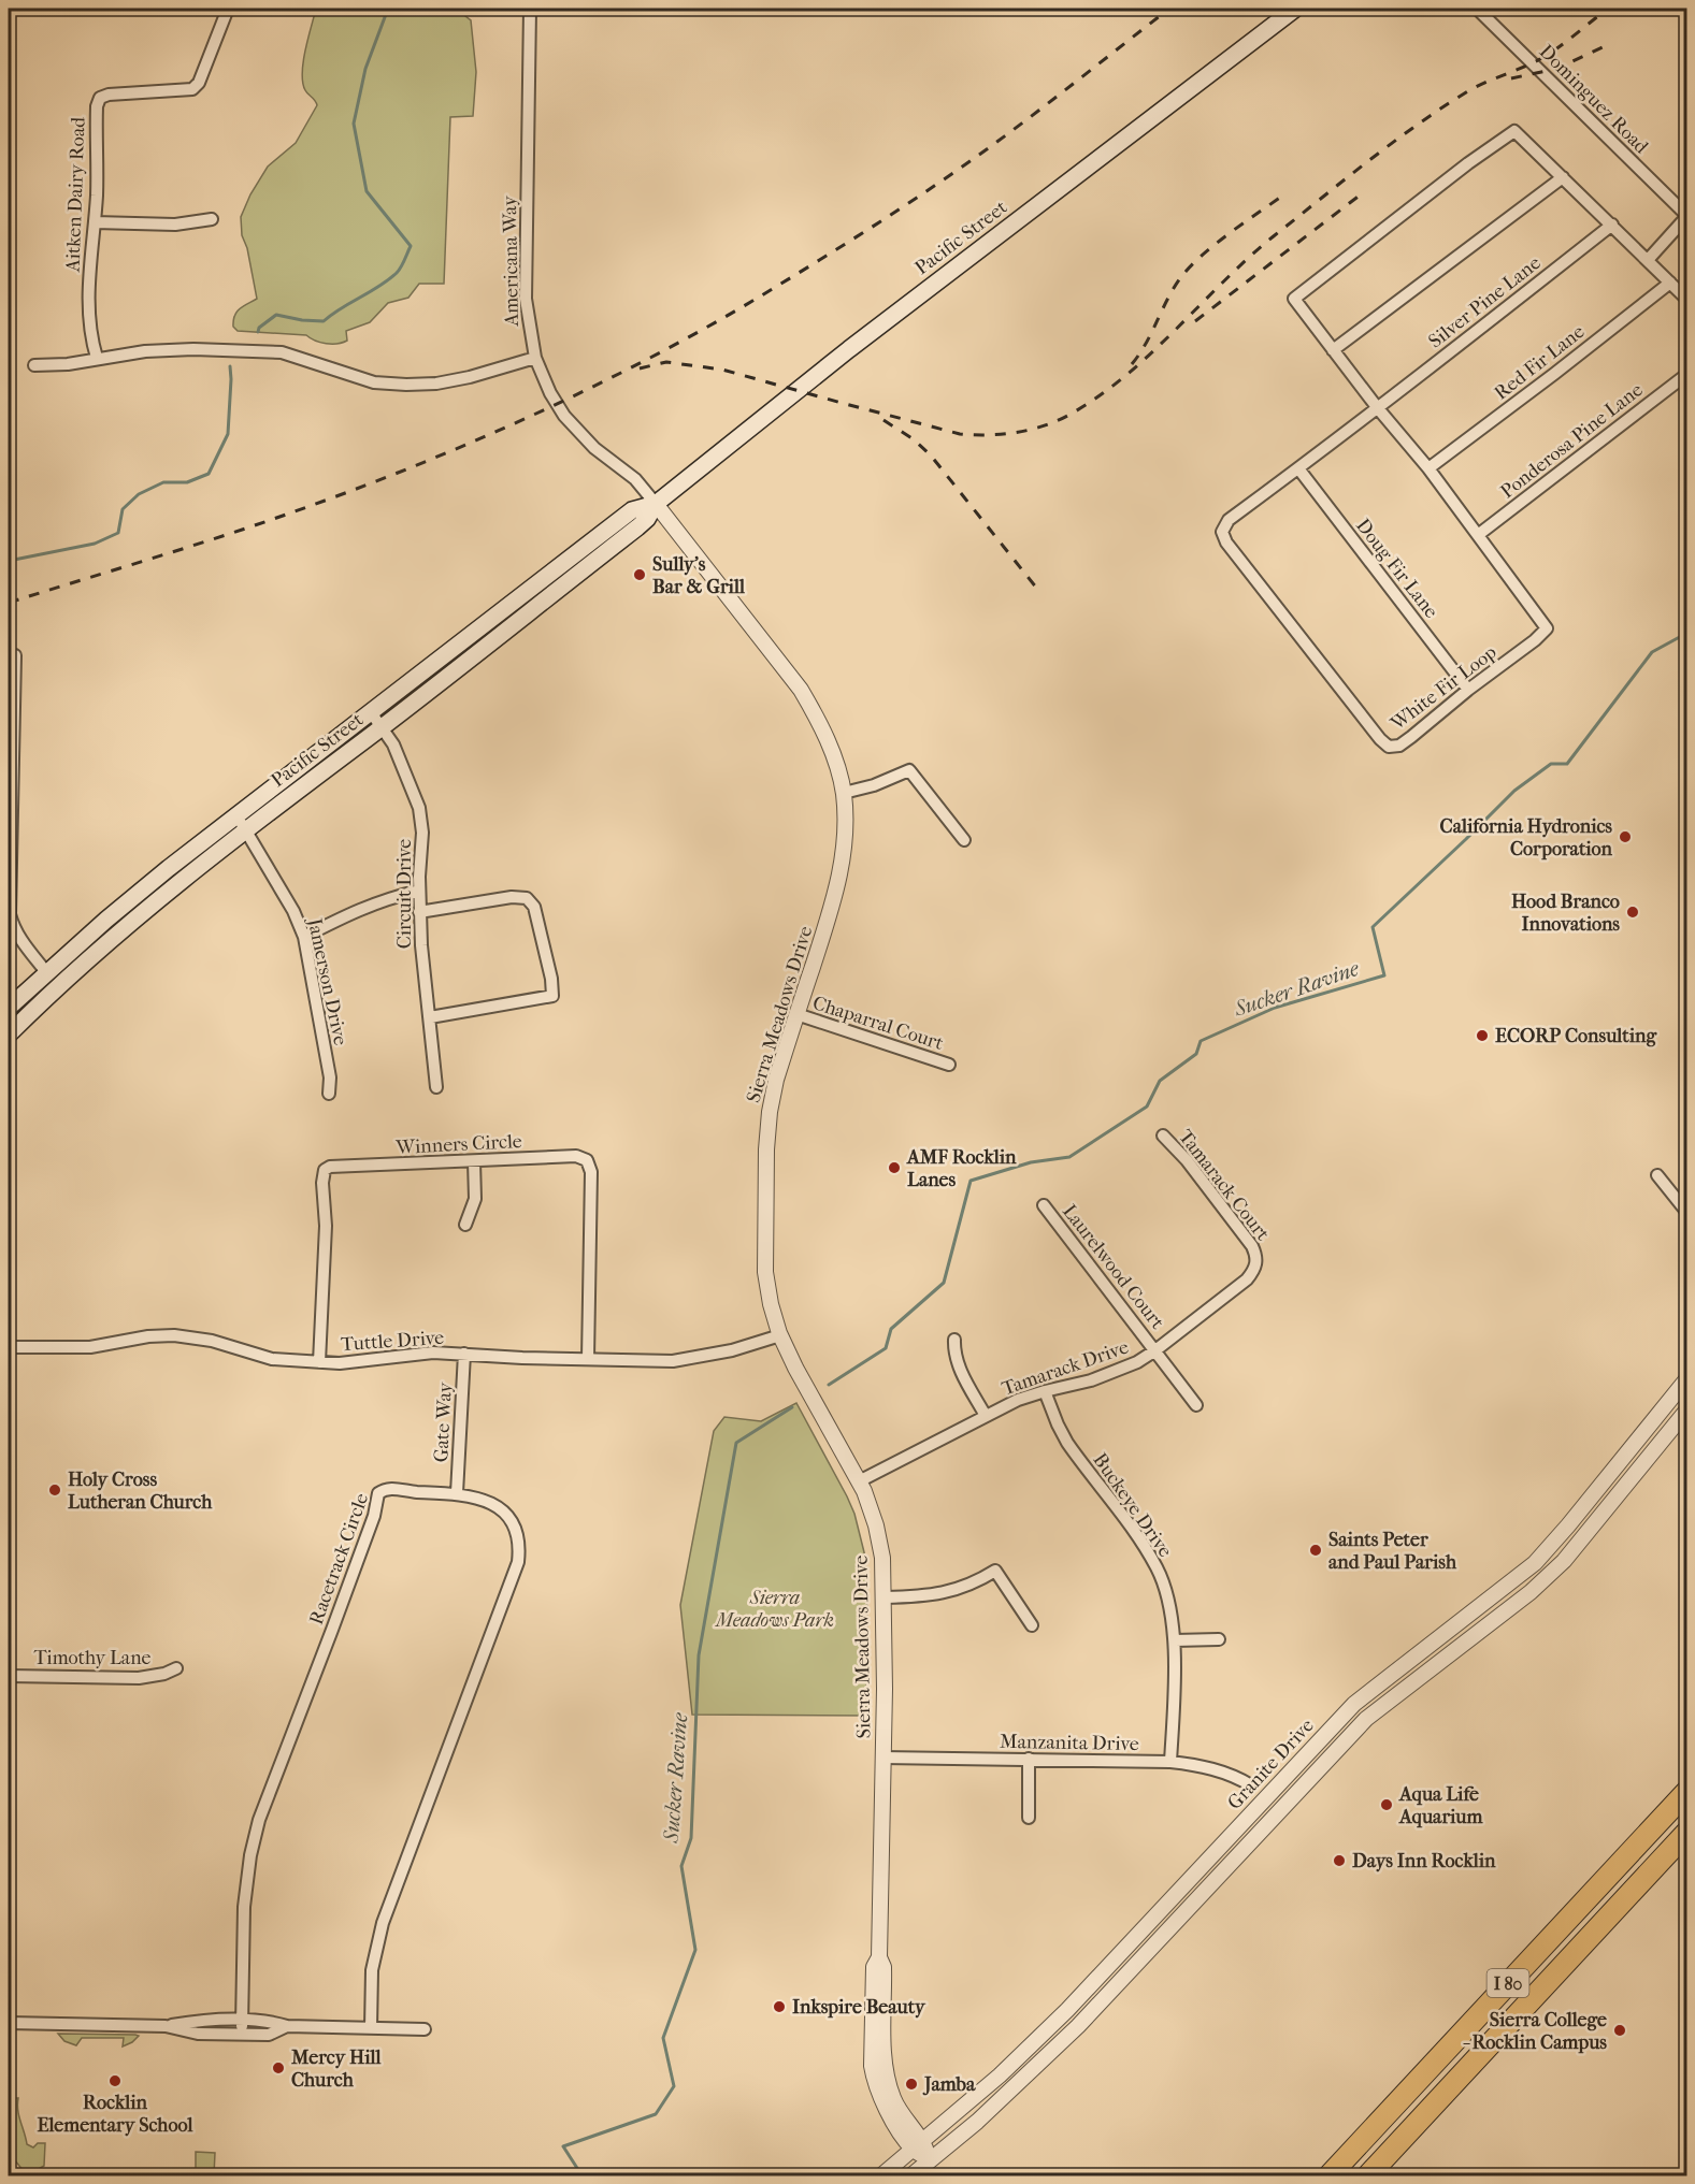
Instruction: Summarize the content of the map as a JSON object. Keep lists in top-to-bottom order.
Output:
{
  "streets": {
    "highway": ["I 80"],
    "main road": ["Pacific Street"],
    "street": [
      "Dominguez Road",
      "Aitken Dairy Road",
      "Americana Way",
      "Silver Pine Lane",
      "Red Fir Lane",
      "Ponderosa Pine Lane",
      "Doug Fir Lane",
      "White Fir Loop",
      "Circuit Drive",
      "Jamerson Drive",
      "Sierra Meadows Drive",
      "Chaparral Court",
      "Winners Circle",
      "Tamarack Court",
      "Laurelwood Court",
      "Tuttle Drive",
      "Tamarack Drive",
      "Gate Way",
      "Buckeye Drive",
      "Racetrack Circle",
      "Timothy Lane",
      "Manzanita Drive",
      "Granite Drive"
    ]
  },
  "crossings": [
    ["Pacific Street", "Americana Way"],
    ["Pacific Street", "Circuit Drive"],
    ["Pacific Street", "Jamerson Drive"],
    ["Pacific Street", "Sierra Meadows Drive"],
    ["Americana Way", "Sierra Meadows Drive"],
    ["Silver Pine Lane", "White Fir Loop"],
    ["Red Fir Lane", "White Fir Loop"],
    ["Ponderosa Pine Lane", "White Fir Loop"],
    ["Doug Fir Lane", "White Fir Loop"],
    ["Sierra Meadows Drive", "Chaparral Court"],
    ["Sierra Meadows Drive", "Tuttle Drive"],
    ["Sierra Meadows Drive", "Tamarack Drive"],
    ["Sierra Meadows Drive", "Manzanita Drive"],
    ["Sierra Meadows Drive", "Granite Drive"],
    ["Winners Circle", "Tuttle Drive"],
    ["Tamarack Court", "Tamarack Drive"],
    ["Laurelwood Court", "Tamarack Drive"],
    ["Tuttle Drive", "Gate Way"],
    ["Tamarack Drive", "Buckeye Drive"],
    ["Gate Way", "Racetrack Circle"],
    ["Buckeye Drive", "Manzanita Drive"]
  ],
  "water": ["Sucker Ravine"],
  "parks": ["Sierra Meadows Park"],
  "places": [
    "Sully's Bar & Grill",
    "California Hydronics Corporation",
    "Hood Branco Innovations",
    "ECORP Consulting",
    "AMF Rocklin Lanes",
    "Holy Cross Lutheran Church",
    "Saints Peter and Paul Parish",
    "Aqua Life Aquarium",
    "Days Inn Rocklin",
    "Inkspire Beauty",
    "Sierra College - Rocklin Campus",
    "Mercy Hill Church",
    "Rocklin Elementary School",
    "Jamba"
  ]
}
